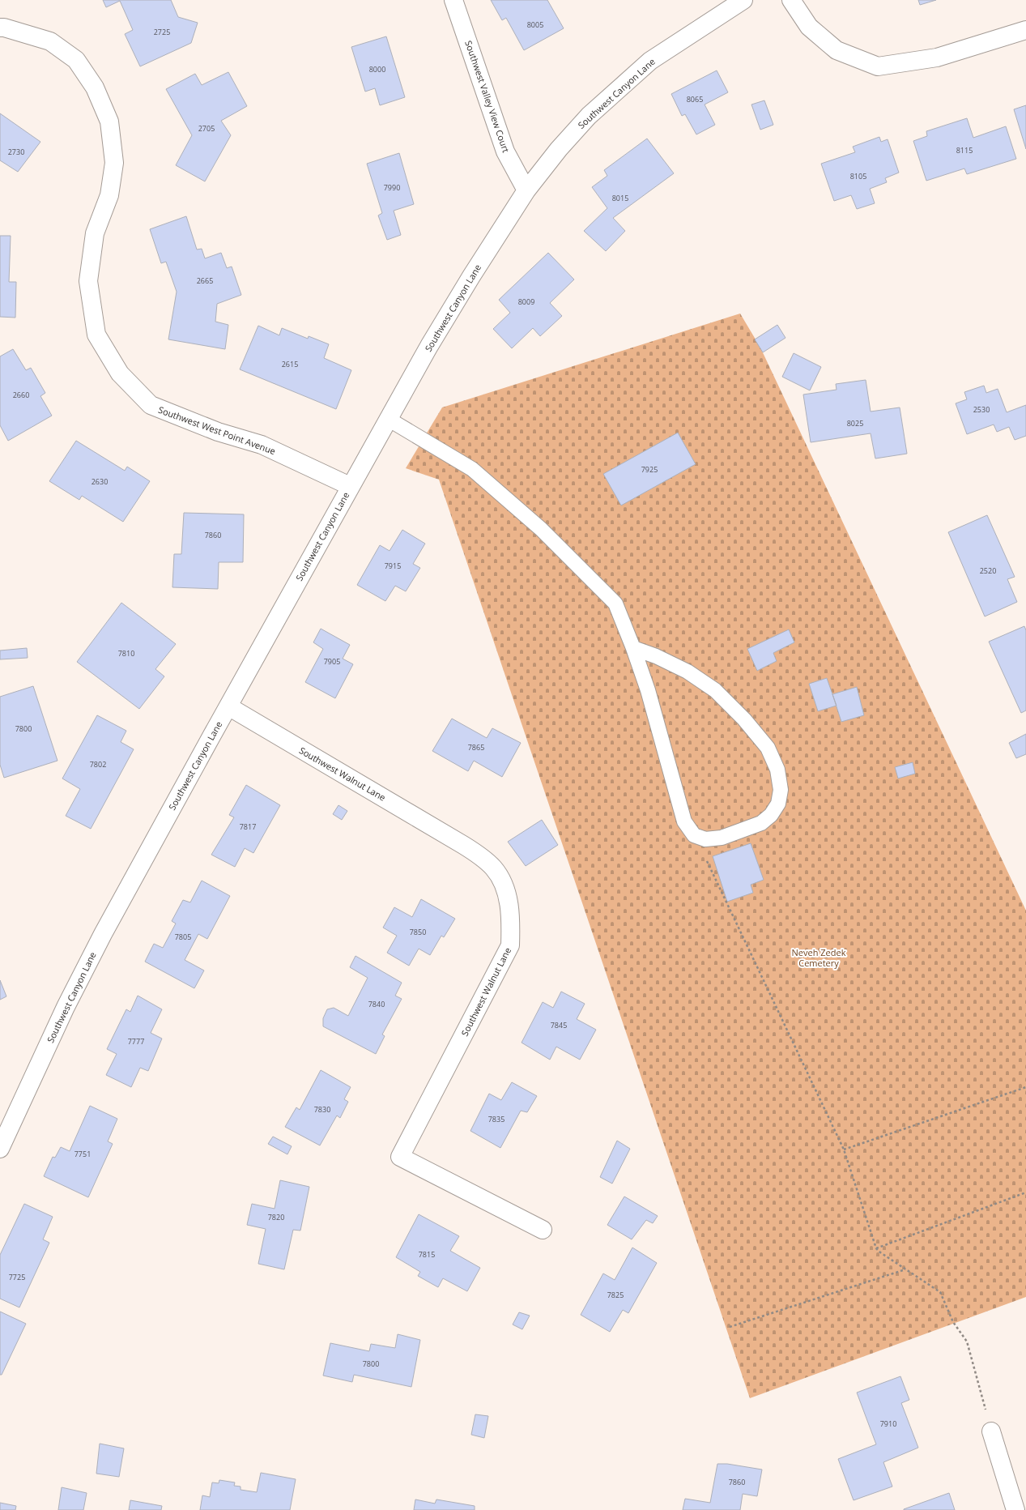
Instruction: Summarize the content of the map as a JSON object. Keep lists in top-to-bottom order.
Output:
{
  "streets": {
    "street": [
      "Southwest Canyon Lane",
      "Southwest Valley View Court",
      "Southwest West Point Avenue",
      "Southwest Walnut Lane"
    ]
  },
  "crossings": [
    ["Southwest Canyon Lane", "Southwest Valley View Court"],
    ["Southwest Canyon Lane", "Southwest West Point Avenue"],
    ["Southwest Canyon Lane", "Southwest Walnut Lane"]
  ],
  "parks": ["Neveh Zedek Cemetery"],
  "house_numbers": [
    "8005",
    "2725",
    "8000",
    "8065",
    "2705",
    "8115",
    "2730",
    "8105",
    "7990",
    "8015",
    "2665",
    "8009",
    "2615",
    "2660",
    "2530",
    "8025",
    "7925",
    "2630",
    "7860",
    "7915",
    "2520",
    "7810",
    "7905",
    "7800",
    "7865",
    "7802",
    "7817",
    "7850",
    "7805",
    "7840",
    "7845",
    "7777",
    "7830",
    "7835",
    "7751",
    "7820",
    "7815",
    "7725",
    "7825",
    "7800",
    "7910",
    "7860"
  ]
}
